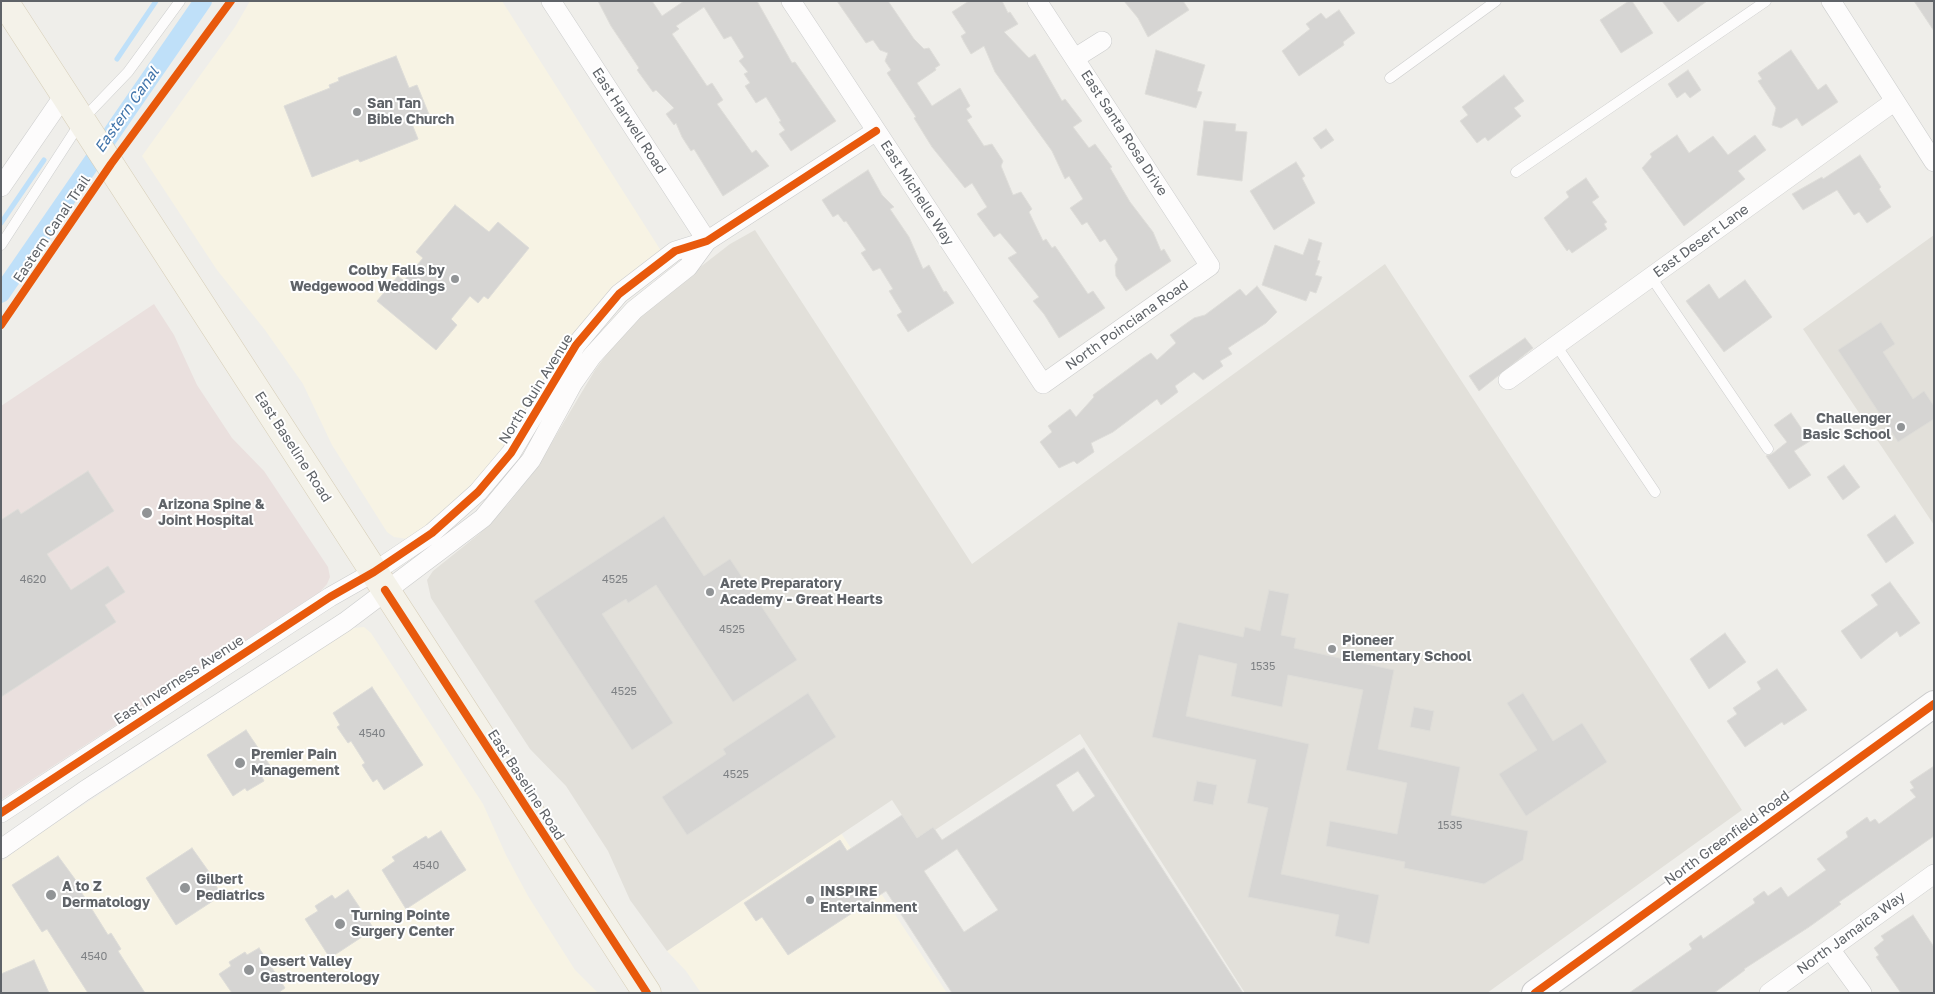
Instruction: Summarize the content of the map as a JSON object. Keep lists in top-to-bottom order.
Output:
{
  "streets": {
    "main road": ["East Baseline Road", "North Greenfield Road"],
    "street": [
      "East Harwell Road",
      "East Santa Rosa Drive",
      "East Michelle Way",
      "East Desert Lane",
      "North Poinciana Road",
      "North Quin Avenue",
      "East Inverness Avenue",
      "North Jamaica Way"
    ],
    "cycle path": ["Eastern Canal Trail"]
  },
  "crossings": [
    ["East Harwell Road", "North Quin Avenue"],
    ["East Santa Rosa Drive", "North Poinciana Road"],
    ["East Michelle Way", "North Poinciana Road"],
    ["East Michelle Way", "North Quin Avenue"],
    ["Eastern Canal Trail", "East Baseline Road"],
    ["North Quin Avenue", "East Baseline Road"],
    ["North Quin Avenue", "East Inverness Avenue"],
    ["East Baseline Road", "East Inverness Avenue"]
  ],
  "water": ["Eastern Canal"],
  "places": [
    "San Tan Bible Church",
    "Colby Falls by Wedgewood Weddings",
    "Challenger Basic School",
    "Arizona Spine & Joint Hospital",
    "Arete Preparatory Academy - Great Hearts",
    "Pioneer Elementary School",
    "Premier Pain Management",
    "Gilbert Pediatrics",
    "A to Z Dermatology",
    "INSPIRE Entertainment",
    "Turning Pointe Surgery Center",
    "Desert Valley Gastroenterology"
  ],
  "house_numbers": [
    "4620",
    "4525",
    "4525",
    "1535",
    "4525",
    "4540",
    "4525",
    "1535",
    "4540",
    "4540"
  ]
}
